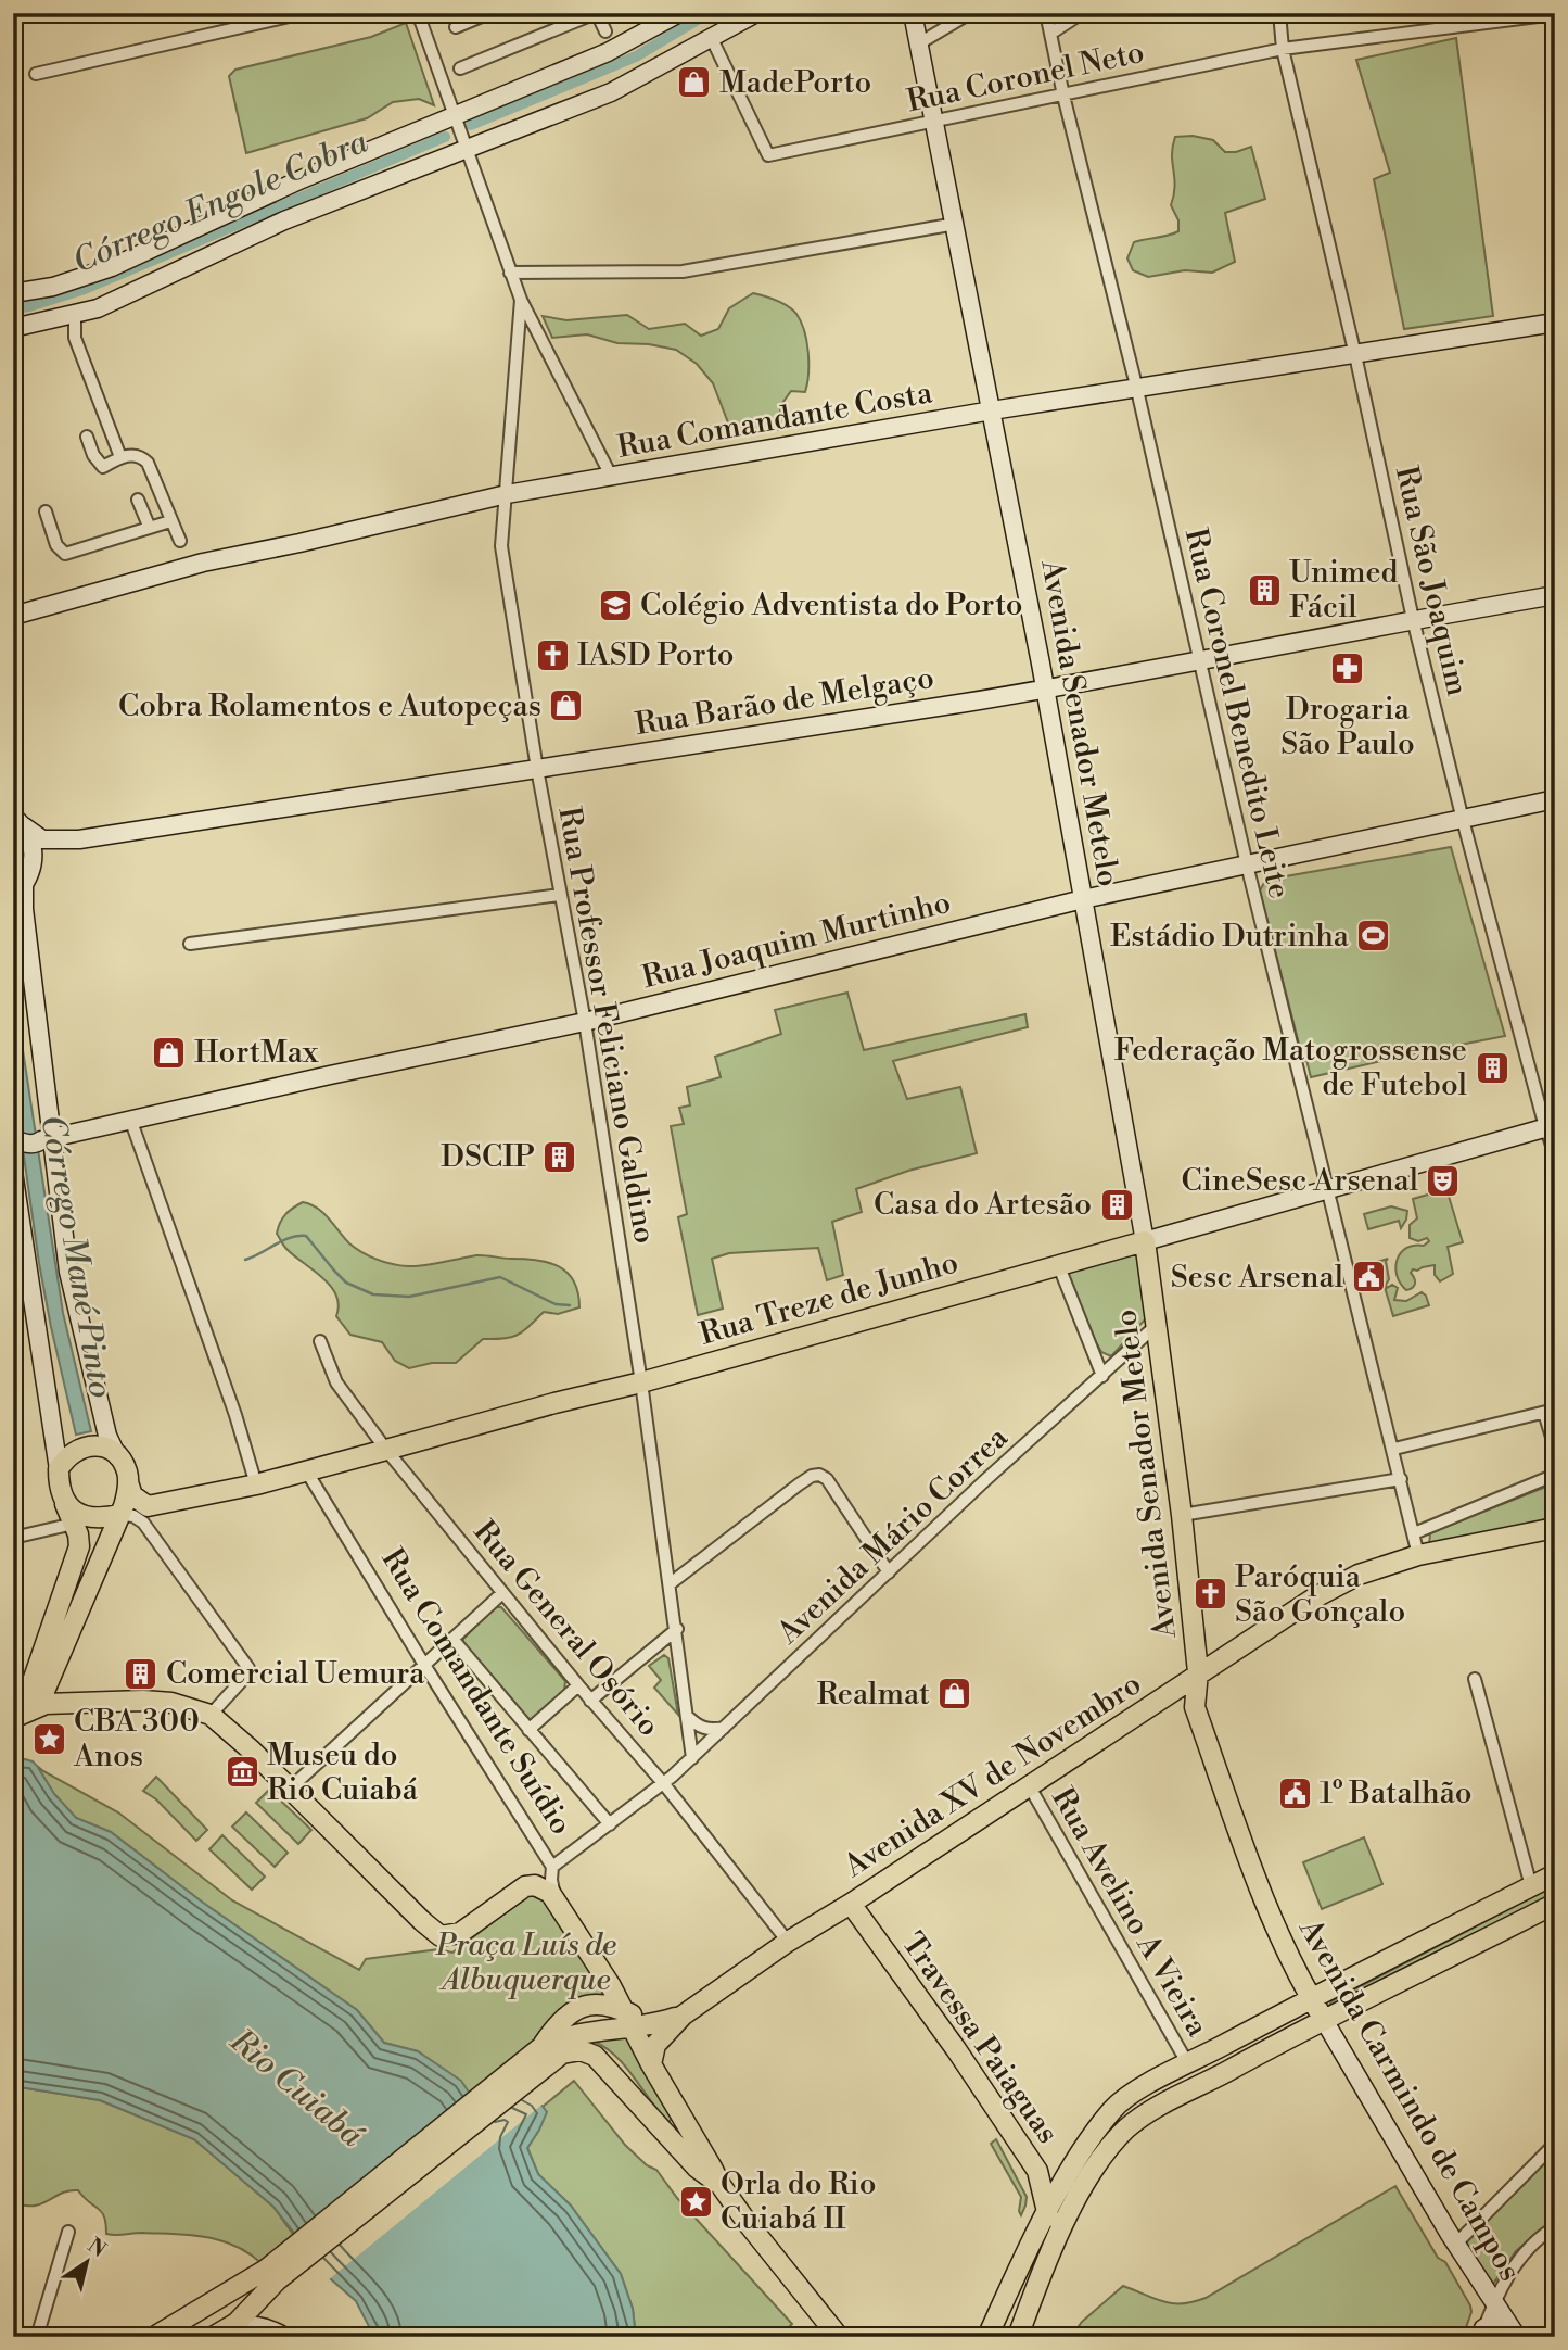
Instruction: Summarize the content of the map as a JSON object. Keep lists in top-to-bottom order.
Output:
{
  "streets": {
    "main road": [
      "Avenida Senador Metelo",
      "Rua Treze de Junho",
      "Rua Comandante Suídio",
      "Avenida XV de Novembro",
      "Travessa Paiaguas",
      "Avenida Carmindo de Campos"
    ],
    "street": [
      "Rua Coronel Neto",
      "Rua Comandante Costa",
      "Rua São Joaquim",
      "Rua Barão de Melgaço",
      "Rua Coronel Benedito Leite",
      "Rua Joaquim Murtinho",
      "Rua Professor Feliciano Galdino",
      "Avenida Mário Correa",
      "Rua General Osório",
      "Rua Avelino A Vieira"
    ]
  },
  "crossings": [
    ["Rua Coronel Neto", "Rua São Joaquim"],
    ["Rua Coronel Neto", "Rua Coronel Benedito Leite"],
    ["Rua Coronel Neto", "Avenida Senador Metelo"],
    ["Rua Comandante Costa", "Rua São Joaquim"],
    ["Rua Comandante Costa", "Rua Coronel Benedito Leite"],
    ["Rua Comandante Costa", "Avenida Senador Metelo"],
    ["Rua Comandante Costa", "Rua Professor Feliciano Galdino"],
    ["Rua São Joaquim", "Rua Barão de Melgaço"],
    ["Rua São Joaquim", "Rua Joaquim Murtinho"],
    ["Rua São Joaquim", "Rua Treze de Junho"],
    ["Rua Barão de Melgaço", "Rua Coronel Benedito Leite"],
    ["Rua Barão de Melgaço", "Avenida Senador Metelo"],
    ["Rua Barão de Melgaço", "Rua Professor Feliciano Galdino"],
    ["Rua Coronel Benedito Leite", "Rua Joaquim Murtinho"],
    ["Rua Coronel Benedito Leite", "Rua Treze de Junho"],
    ["Rua Coronel Benedito Leite", "Avenida XV de Novembro"],
    ["Avenida Senador Metelo", "Rua Joaquim Murtinho"],
    ["Avenida Senador Metelo", "Rua Treze de Junho"],
    ["Avenida Senador Metelo", "Avenida Mário Correa"],
    ["Avenida Senador Metelo", "Avenida XV de Novembro"],
    ["Avenida Senador Metelo", "Avenida Carmindo de Campos"],
    ["Rua Joaquim Murtinho", "Rua Professor Feliciano Galdino"],
    ["Rua Professor Feliciano Galdino", "Rua Treze de Junho"],
    ["Rua Professor Feliciano Galdino", "Avenida Mário Correa"],
    ["Rua Treze de Junho", "Rua General Osório"],
    ["Rua Treze de Junho", "Rua Comandante Suídio"],
    ["Avenida Mário Correa", "Rua General Osório"],
    ["Avenida Mário Correa", "Rua Comandante Suídio"],
    ["Rua General Osório", "Avenida XV de Novembro"],
    ["Avenida XV de Novembro", "Rua Avelino A Vieira"],
    ["Avenida XV de Novembro", "Travessa Paiaguas"],
    ["Avenida XV de Novembro", "Avenida Carmindo de Campos"]
  ],
  "water": ["Córrego Engole Cobra", "Córrego Mané Pinto", "Rio Cuiabá"],
  "parks": ["Praça Luís de Albuquerque"],
  "places": {
    "shop": [
      "MadePorto",
      "Cobra Rolamentos e Autopeças",
      "HortMax",
      "Realmat"
    ],
    "building": [
      "Unimed Fácil",
      "Federação Matogrossense de Futebol",
      "DSCIP",
      "Casa do Artesão",
      "Comercial Uemura"
    ],
    "school or university": ["Colégio Adventista do Porto"],
    "church": ["IASD Porto", "Paróquia São Gonçalo"],
    "pharmacy": ["Drogaria São Paulo"],
    "sports": ["Estádio Dutrinha"],
    "theatre": ["CineSesc Arsenal"],
    "public building": ["Sesc Arsenal", "1º Batalhão"],
    "place": ["CBA 300 Anos", "Orla do Rio Cuiabá II"],
    "museum": ["Museu do Rio Cuiabá"]
  },
  "north": "top right"
}
